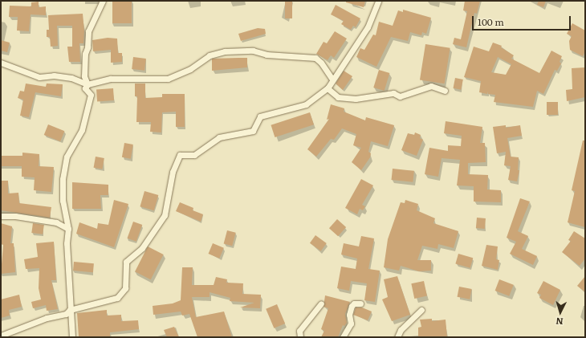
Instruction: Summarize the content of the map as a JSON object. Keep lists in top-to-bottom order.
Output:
{
  "scale_bar": "100 m",
  "north": "bottom"
}
